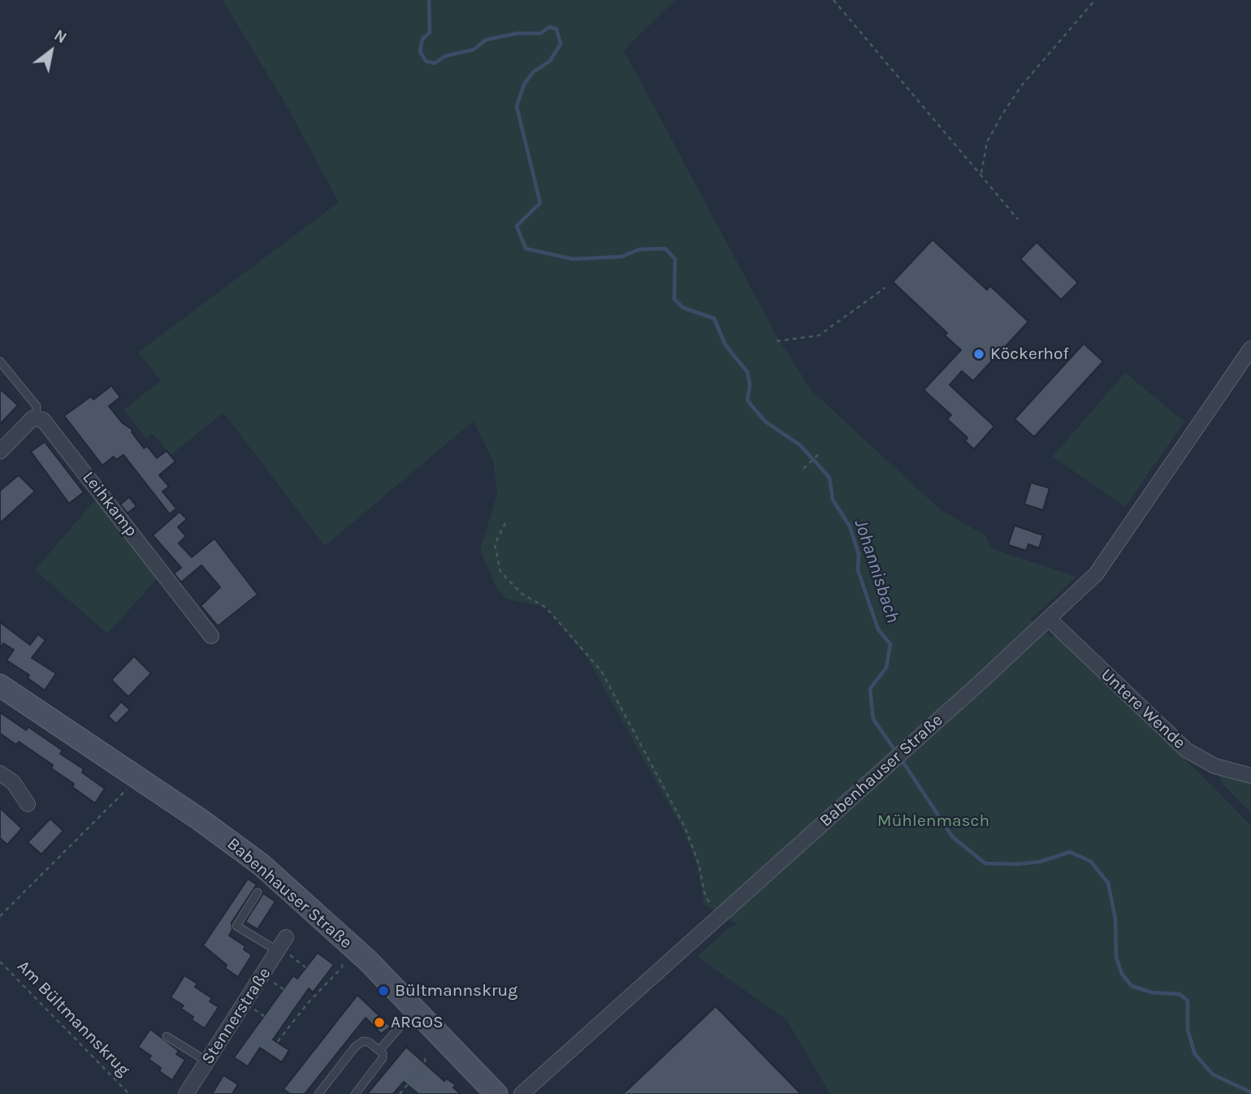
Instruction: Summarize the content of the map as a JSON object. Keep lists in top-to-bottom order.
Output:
{
  "streets": {
    "main road": ["Babenhauser Straße"],
    "street": ["Leihkamp", "Untere Wende", "Stennerstraße"],
    "path": ["Am Bültmannskrug"]
  },
  "crossings": [
    ["Untere Wende", "Babenhauser Straße"]
  ],
  "water": ["Johannisbach"],
  "parks": ["Mühlenmasch"],
  "places": ["Köckerhof", "Bültmannskrug", "ARGOS"],
  "north": "top right"
}
